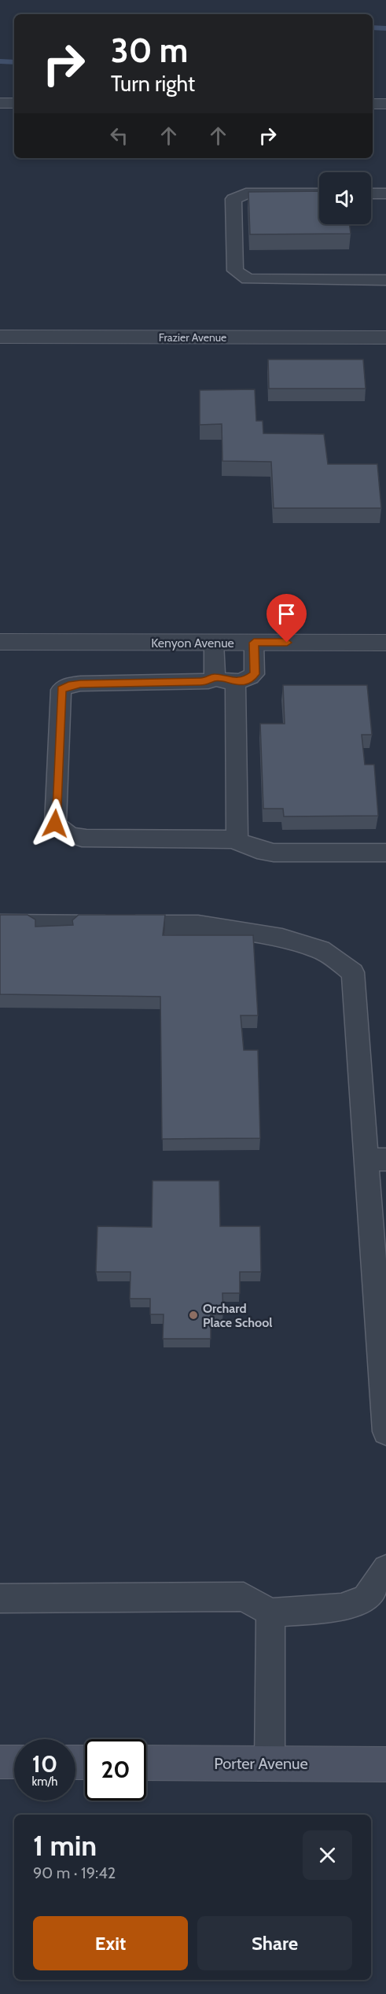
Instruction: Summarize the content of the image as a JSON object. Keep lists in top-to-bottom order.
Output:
{
  "streets": {
    "street": ["Frazier Avenue", "Kenyon Avenue", "Porter Avenue"]
  },
  "places": ["Orchard Place School"],
  "page": {
    "turn": ["30 m", "Turn right"],
    "speed": "10 km/h",
    "limit": "20",
    "heading": ["1 min", "90 m · 19:42"],
    "buttons": ["Exit", "Share"]
  }
}
